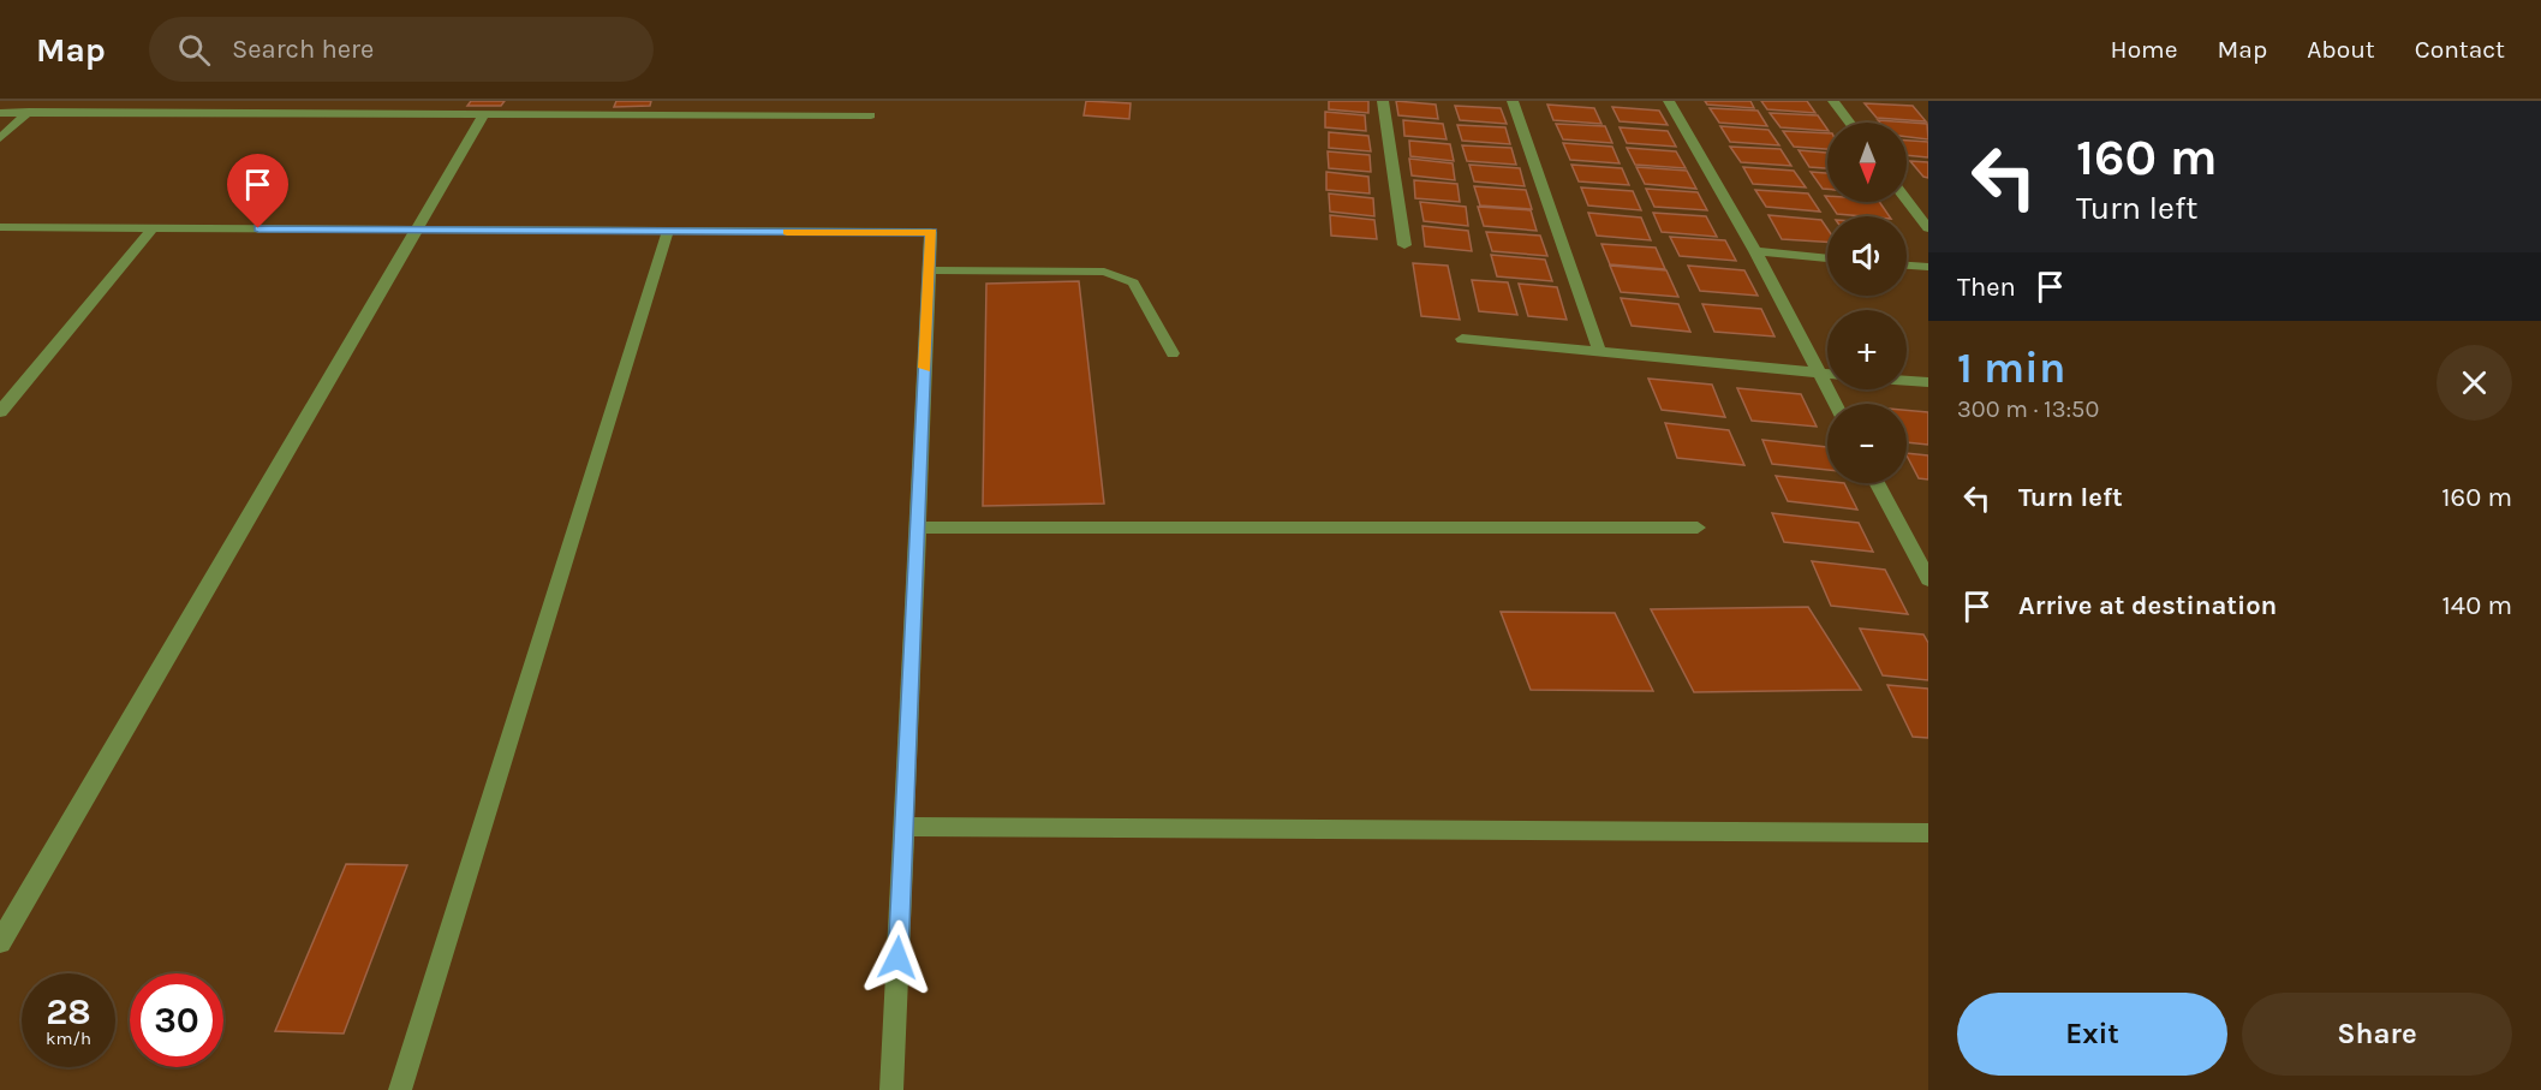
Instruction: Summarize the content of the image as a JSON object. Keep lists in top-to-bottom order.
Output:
{
  "north": "bottom",
  "page": {
    "header": "Map",
    "search": "Search here",
    "nav": [
      "Home",
      "Map",
      "About",
      "Contact"
    ],
    "turn": ["160 m", "Turn left"],
    "map_buttons": ["+", "−"],
    "then": "Then",
    "heading": ["1 min", "300 m · 13:50"],
    "list": [
      {
        "name": "Turn left",
        "value": "160 m"
      },
      {
        "name": "Arrive at destination",
        "value": "140 m"
      }
    ],
    "speed": "28 km/h",
    "limit": "30",
    "buttons": ["Exit", "Share"]
  }
}
